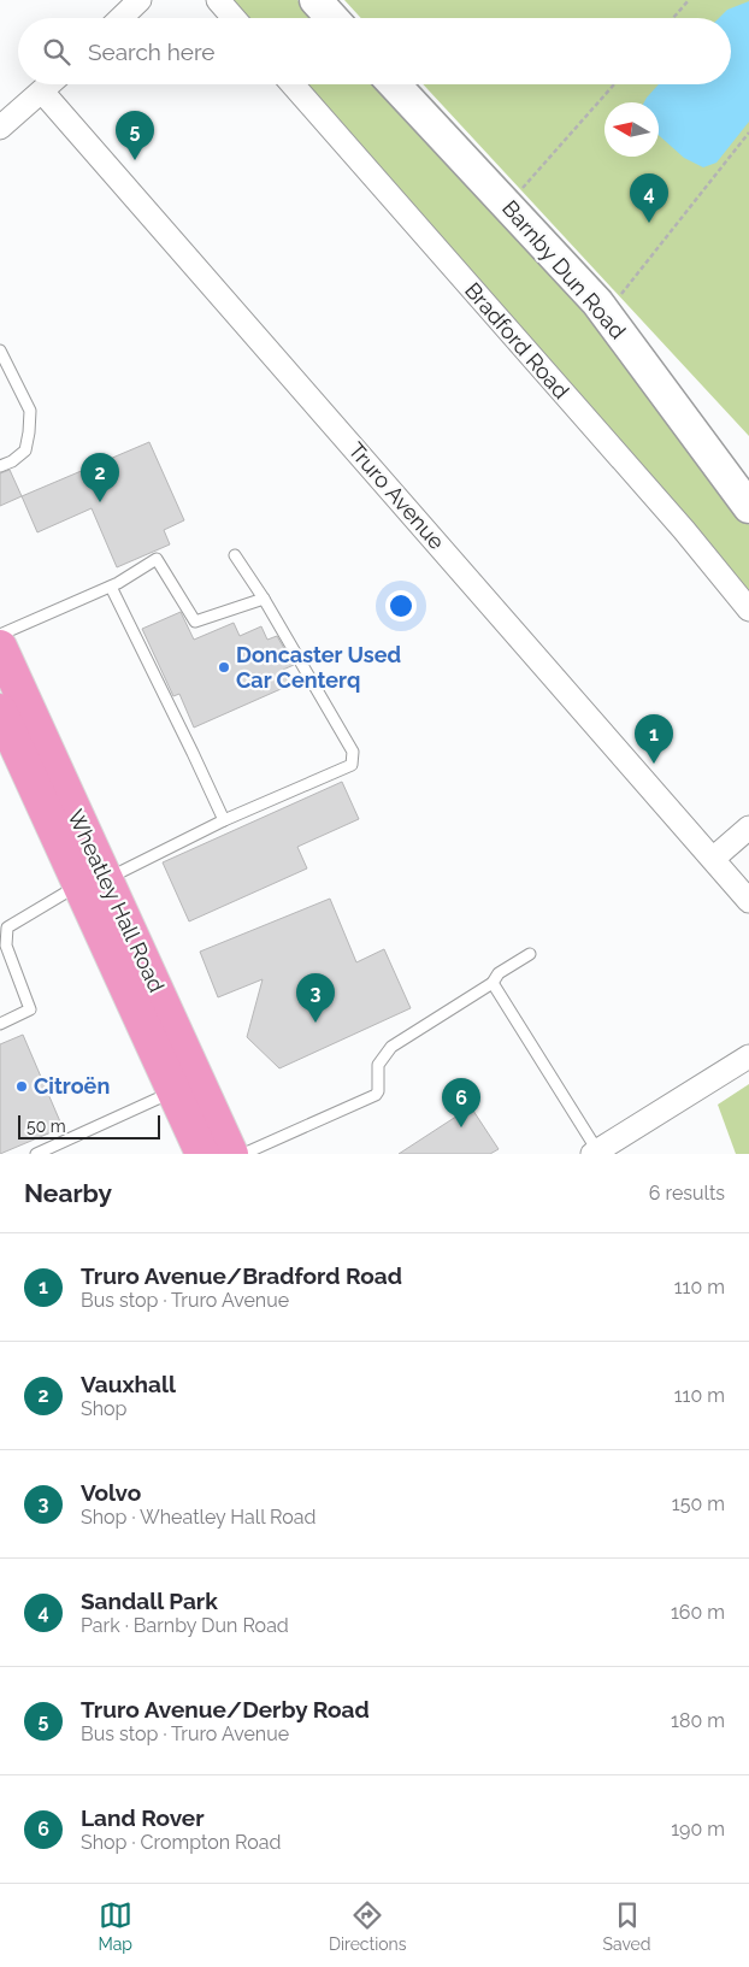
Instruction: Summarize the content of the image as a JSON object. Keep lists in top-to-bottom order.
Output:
{
  "streets": {
    "highway": ["Wheatley Hall Road"],
    "street": ["Barnby Dun Road", "Bradford Road", "Truro Avenue"]
  },
  "places": ["Doncaster Used Car Centerq", "Citroën"],
  "scale_bar": "50 m",
  "north": "left",
  "page": {
    "search": "Search here",
    "pins": [
      "5",
      "4",
      "2",
      "1",
      "3",
      "6"
    ],
    "scale": "50 m",
    "heading": ["Nearby", "6 results"],
    "list": [
      {
        "mark": "1",
        "name": "Truro Avenue/Bradford Road",
        "note": "Bus stop · Truro Avenue",
        "value": "110 m"
      },
      {
        "mark": "2",
        "name": "Vauxhall",
        "note": "Shop",
        "value": "110 m"
      },
      {
        "mark": "3",
        "name": "Volvo",
        "note": "Shop · Wheatley Hall Road",
        "value": "150 m"
      },
      {
        "mark": "4",
        "name": "Sandall Park",
        "note": "Park · Barnby Dun Road",
        "value": "160 m"
      },
      {
        "mark": "5",
        "name": "Truro Avenue/Derby Road",
        "note": "Bus stop · Truro Avenue",
        "value": "180 m"
      },
      {
        "mark": "6",
        "name": "Land Rover",
        "note": "Shop · Crompton Road",
        "value": "190 m"
      }
    ],
    "nav": ["Map", "Directions", "Saved"]
  }
}
